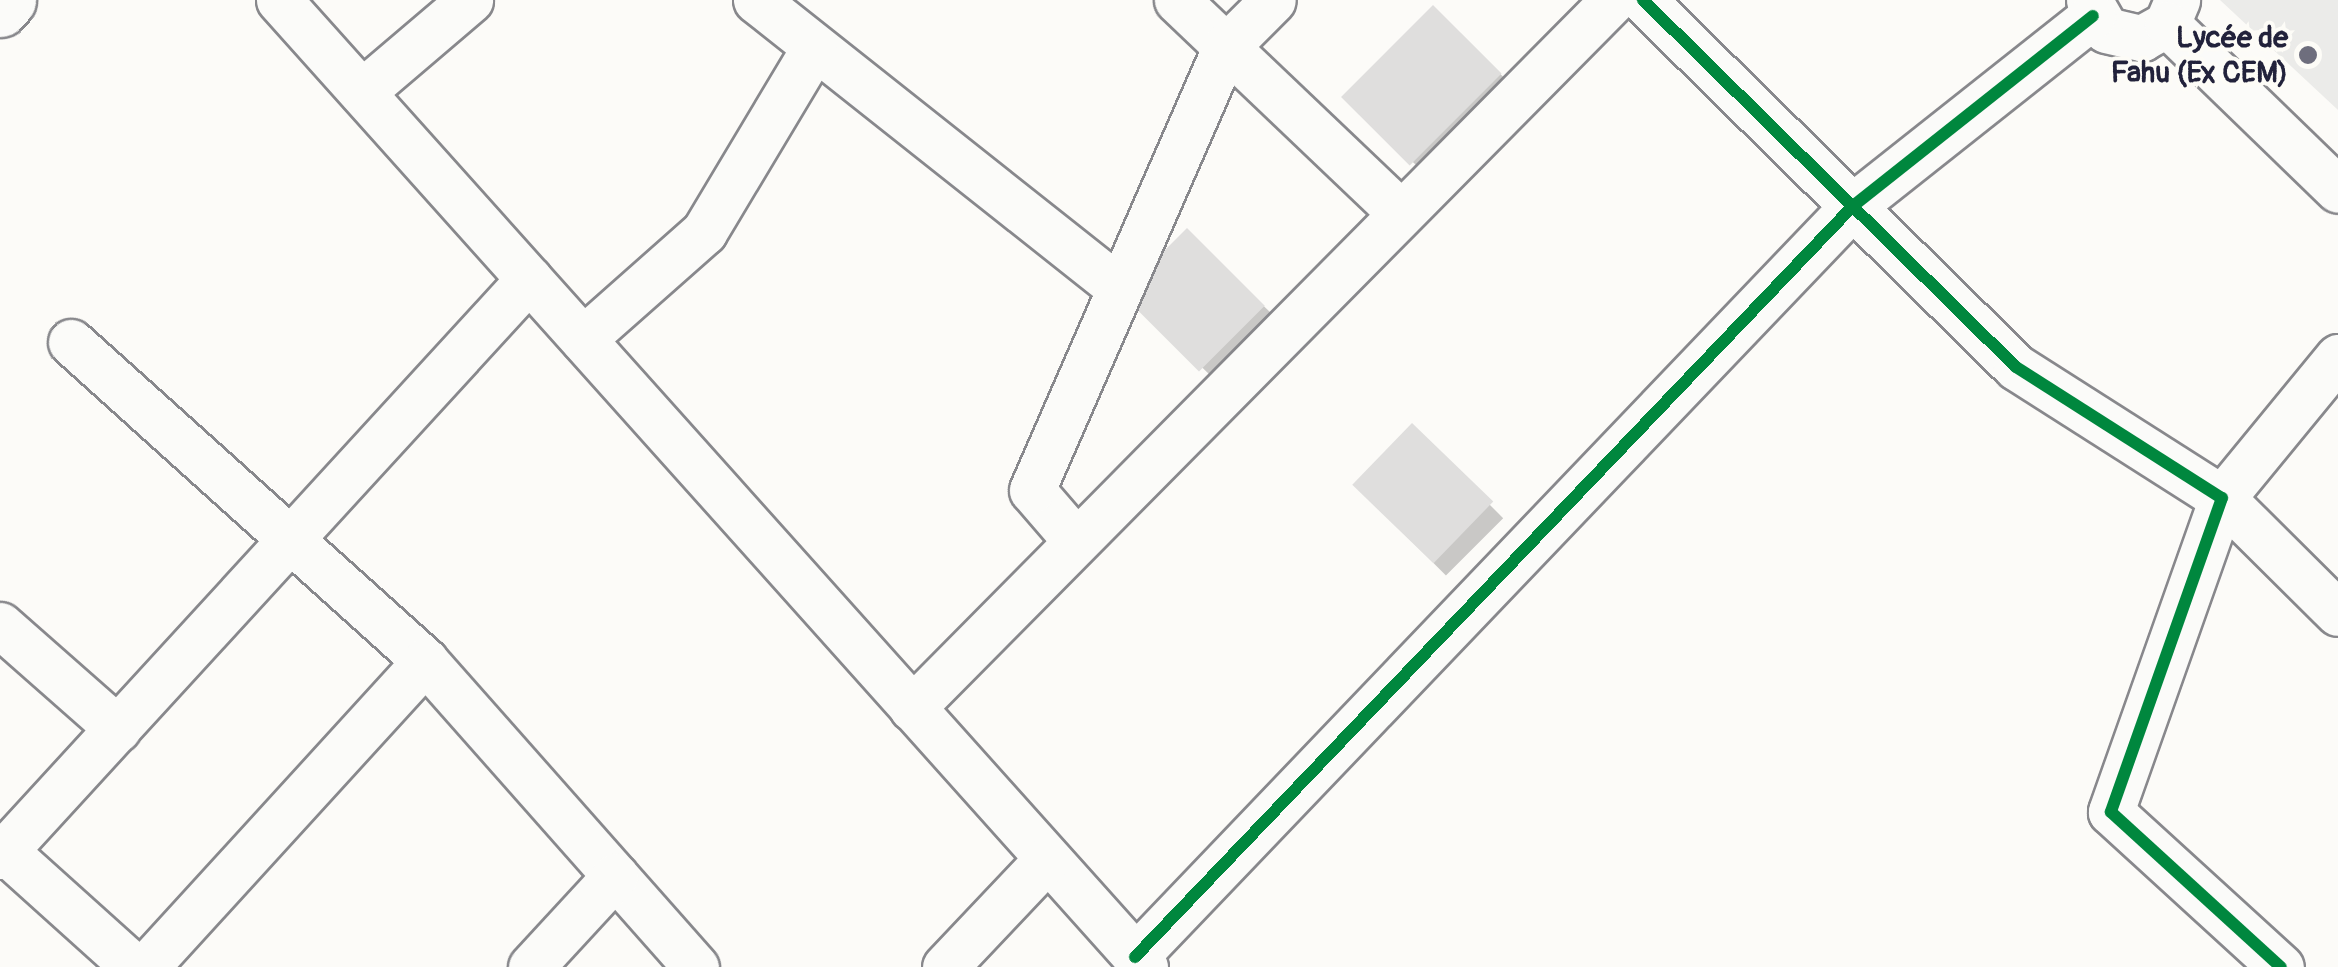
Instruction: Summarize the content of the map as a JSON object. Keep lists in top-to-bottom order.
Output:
{
  "places": ["Lycée de Fahu (Ex CEM)"]
}
